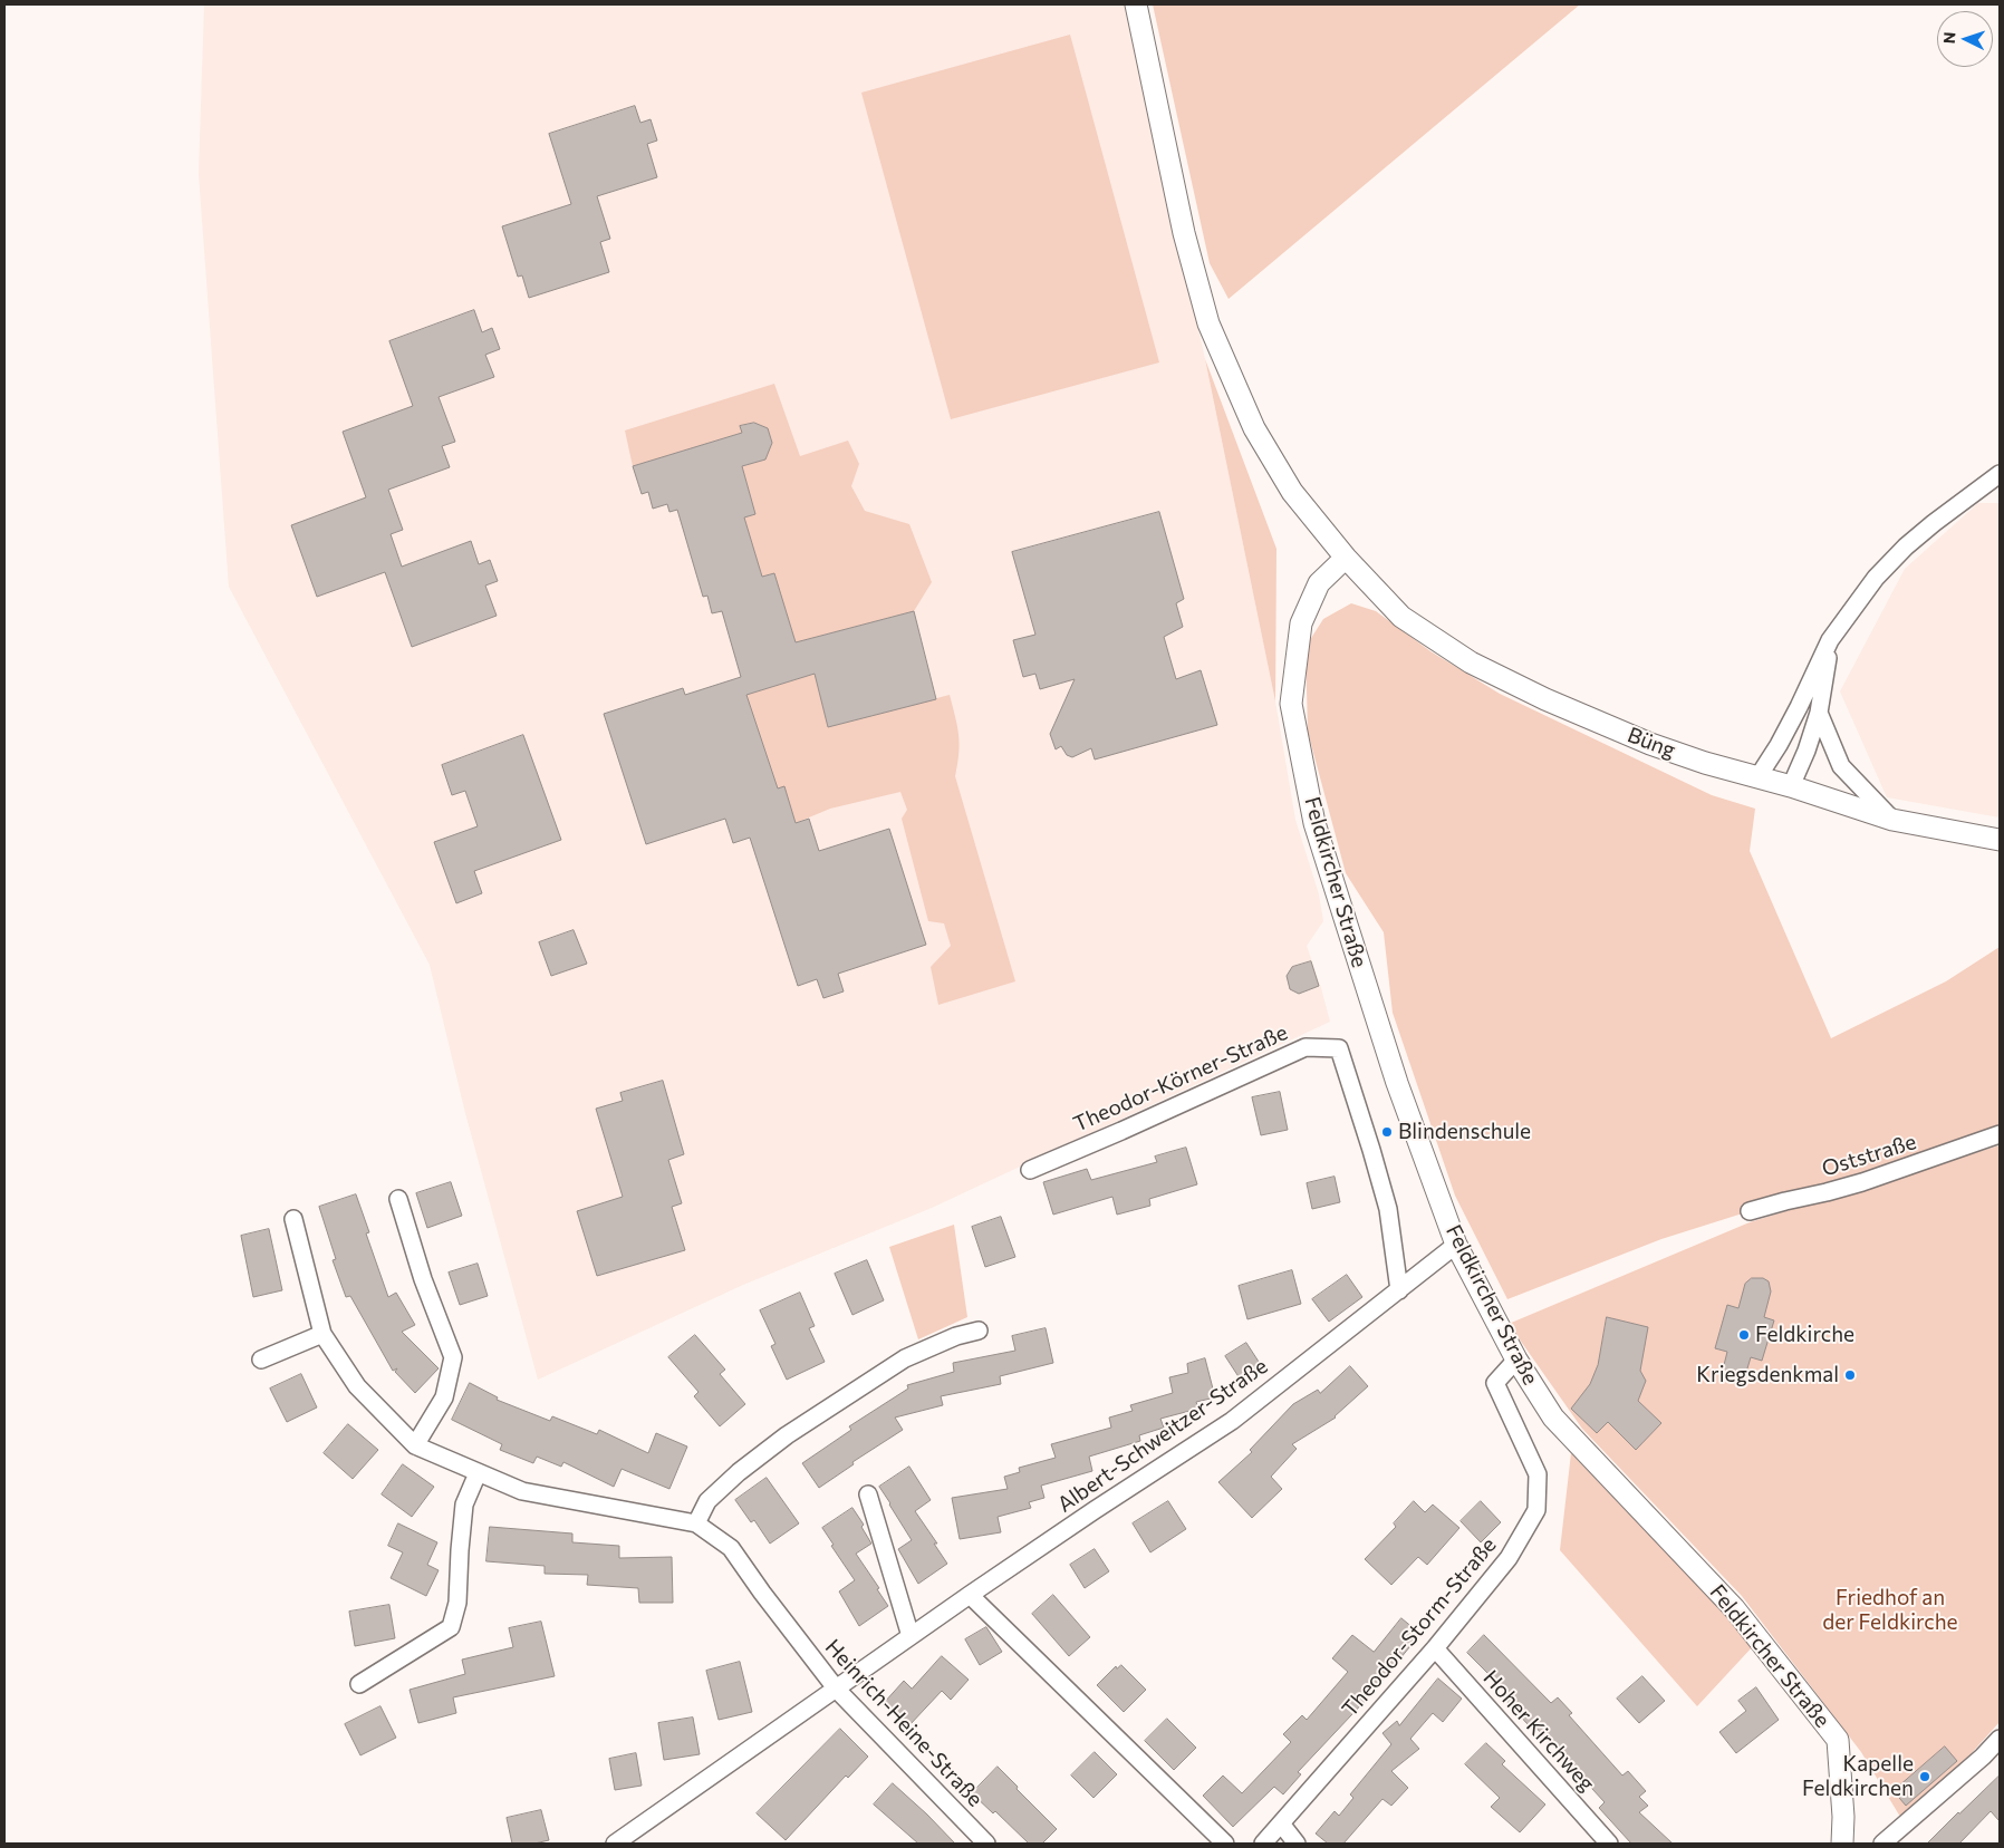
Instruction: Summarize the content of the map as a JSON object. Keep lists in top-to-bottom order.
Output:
{
  "streets": {
    "street": [
      "Büng",
      "Feldkircher Straße",
      "Theodor-Körner-Straße",
      "Oststraße",
      "Albert-Schweitzer-Straße",
      "Theodor-Storm-Straße",
      "Heinrich-Heine-Straße",
      "Hoher Kirchweg"
    ]
  },
  "crossings": [
    ["Büng", "Feldkircher Straße"],
    ["Feldkircher Straße", "Albert-Schweitzer-Straße"],
    ["Feldkircher Straße", "Theodor-Storm-Straße"],
    ["Theodor-Körner-Straße", "Albert-Schweitzer-Straße"],
    ["Albert-Schweitzer-Straße", "Heinrich-Heine-Straße"],
    ["Theodor-Storm-Straße", "Hoher Kirchweg"]
  ],
  "parks": ["Friedhof an der Feldkirche"],
  "places": [
    "Blindenschule",
    "Feldkirche",
    "Kriegsdenkmal",
    "Kapelle Feldkirchen"
  ],
  "north": "left"
}
